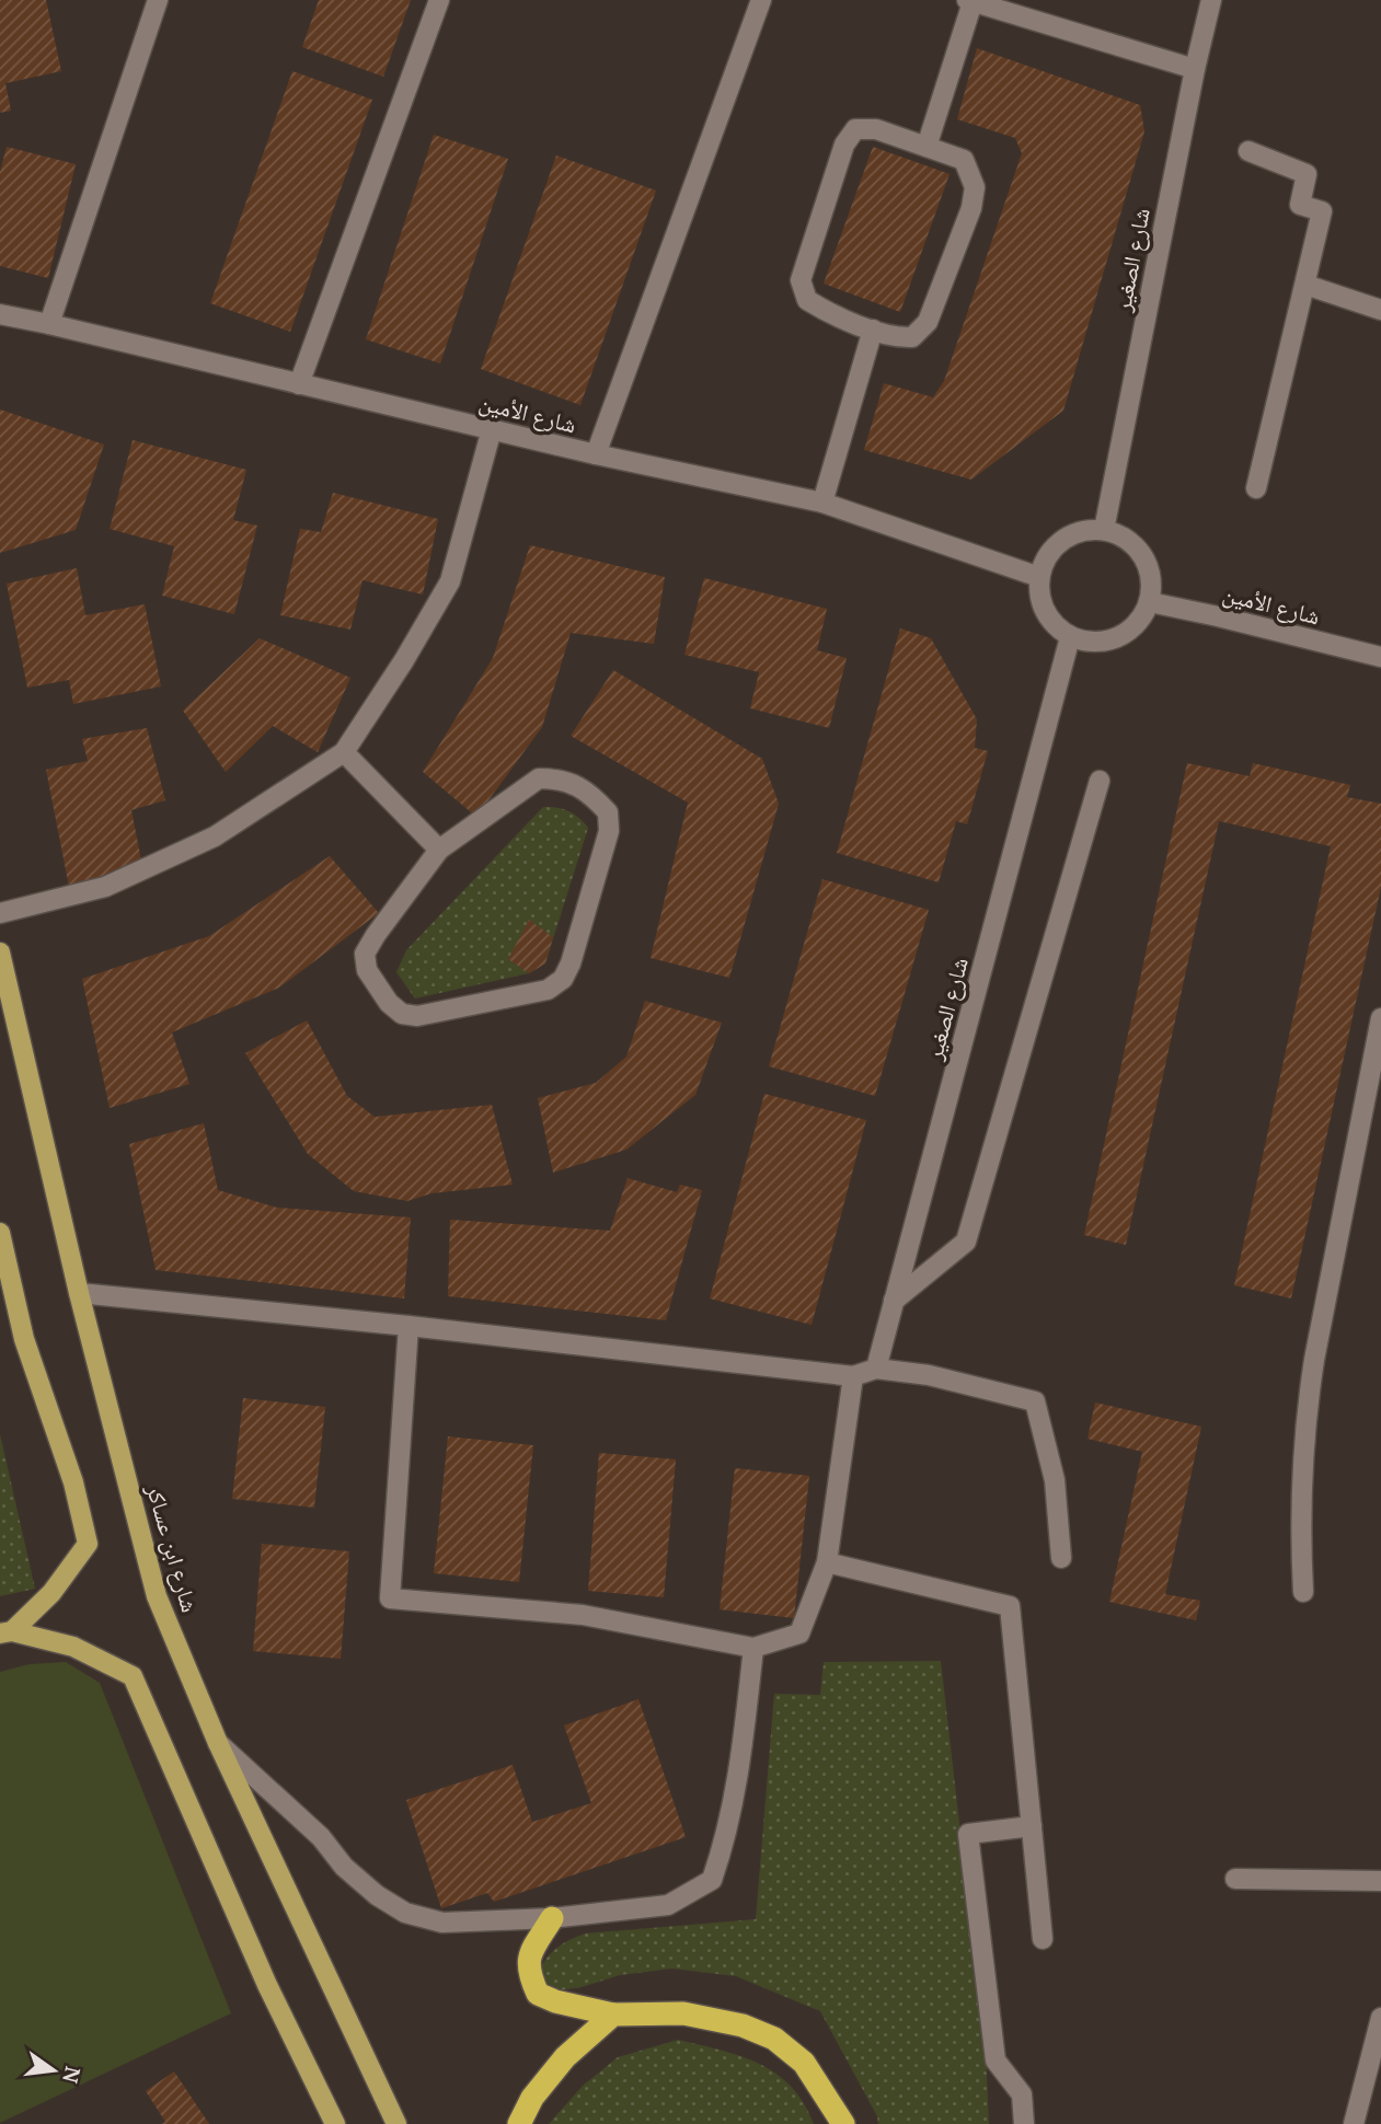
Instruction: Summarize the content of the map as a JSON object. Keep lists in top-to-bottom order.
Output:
{
  "streets": {
    "main road": ["شارع ابن عساكر"],
    "street": ["شارع الصغير", "شارع الأمين"]
  },
  "crossings": [
    ["شارع الصغير", "شارع الأمين"]
  ],
  "north": "right"
}
